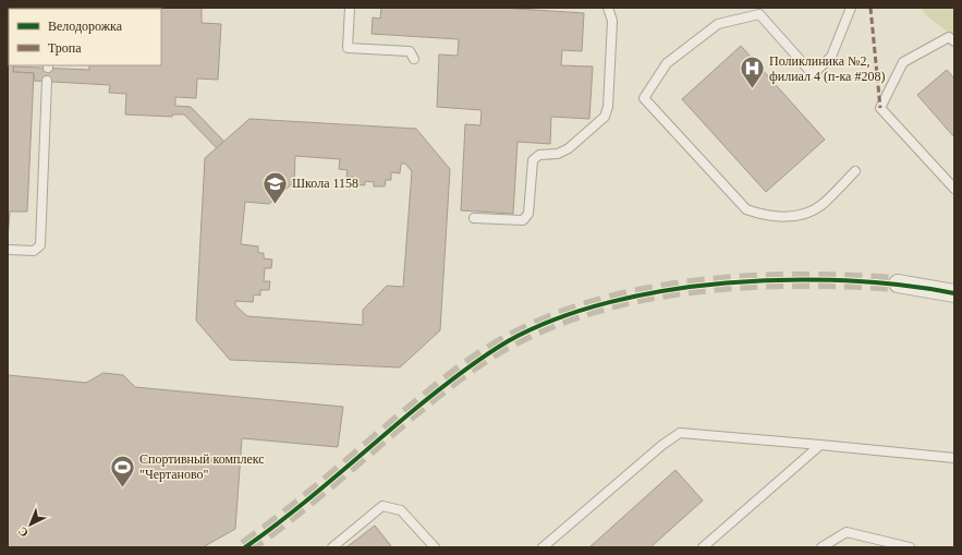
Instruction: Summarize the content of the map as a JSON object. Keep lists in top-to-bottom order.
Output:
{
  "places": {
    "hospital": ["Поликлиника №2, филиал 4 (п-ка #208)"],
    "school or university": ["Школа 1158"],
    "sports": ["Спортивный комплекс \"Чертаново\""]
  },
  "legend": ["Велодорожка", "Тропа"],
  "north": "bottom left"
}
